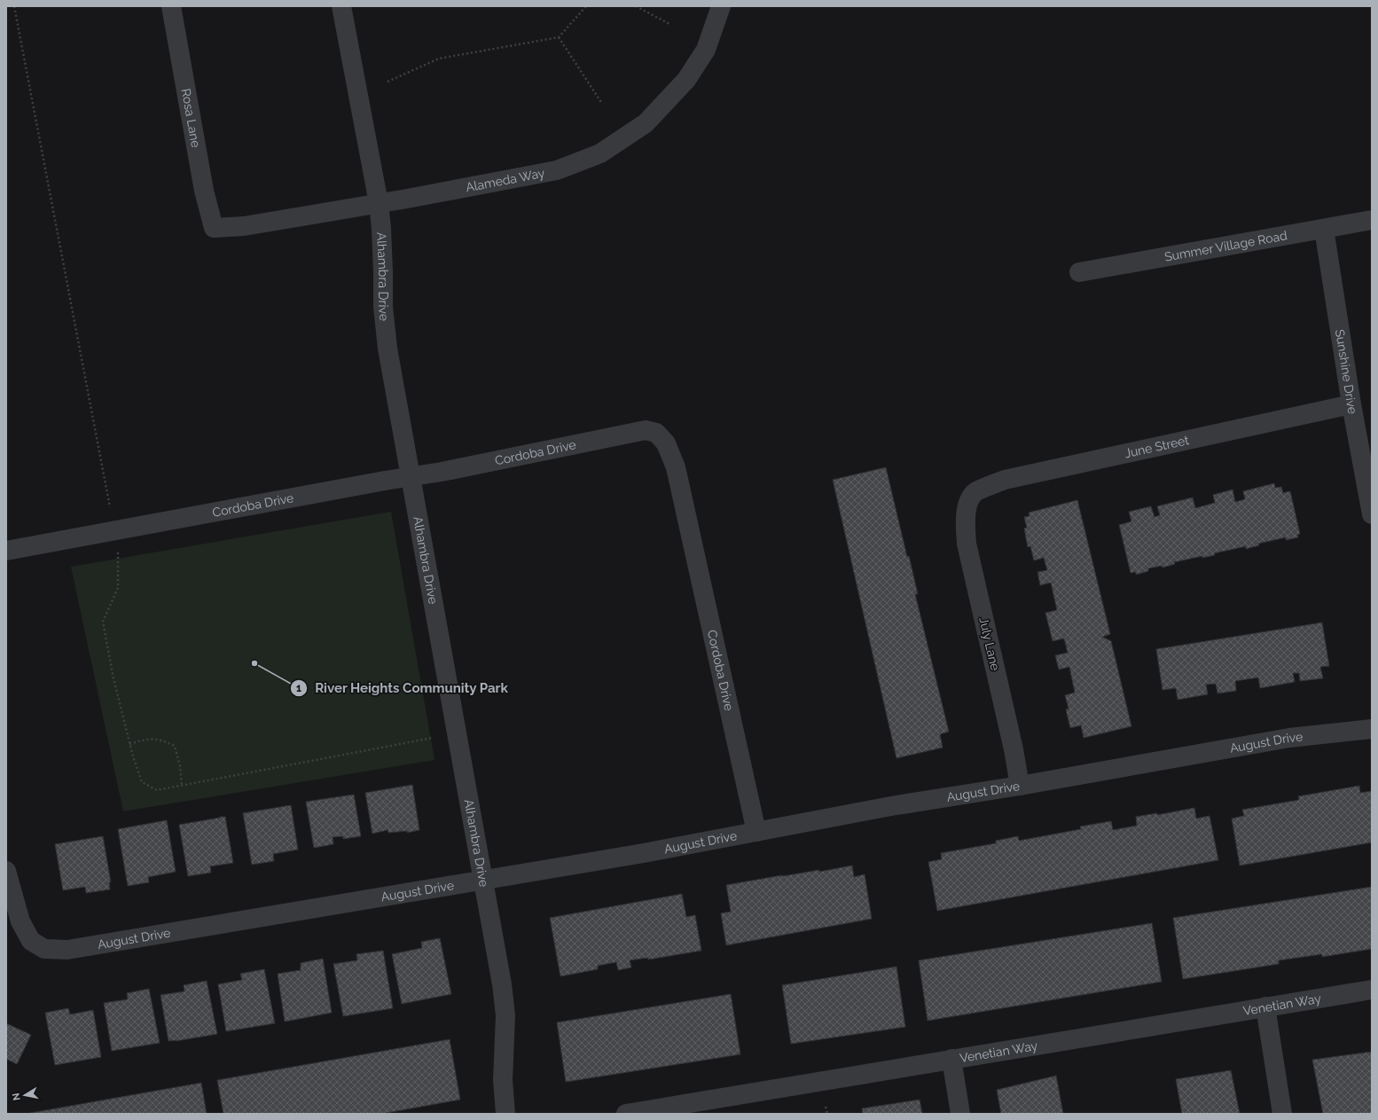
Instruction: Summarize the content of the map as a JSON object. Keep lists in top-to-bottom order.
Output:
{
  "streets": {
    "street": [
      "Rosa Lane",
      "Alameda Way",
      "Summer Village Road",
      "Alhambra Drive",
      "Sunshine Drive",
      "June Street",
      "Cordoba Drive",
      "July Lane",
      "August Drive",
      "Venetian Way"
    ]
  },
  "crossings": [
    ["Rosa Lane", "Alameda Way"],
    ["Alameda Way", "Alhambra Drive"],
    ["Summer Village Road", "Sunshine Drive"],
    ["Alhambra Drive", "Cordoba Drive"],
    ["Alhambra Drive", "August Drive"],
    ["Sunshine Drive", "June Street"],
    ["June Street", "July Lane"],
    ["Cordoba Drive", "August Drive"],
    ["July Lane", "August Drive"]
  ],
  "places": ["River Heights Community Park"],
  "north": "left"
}
